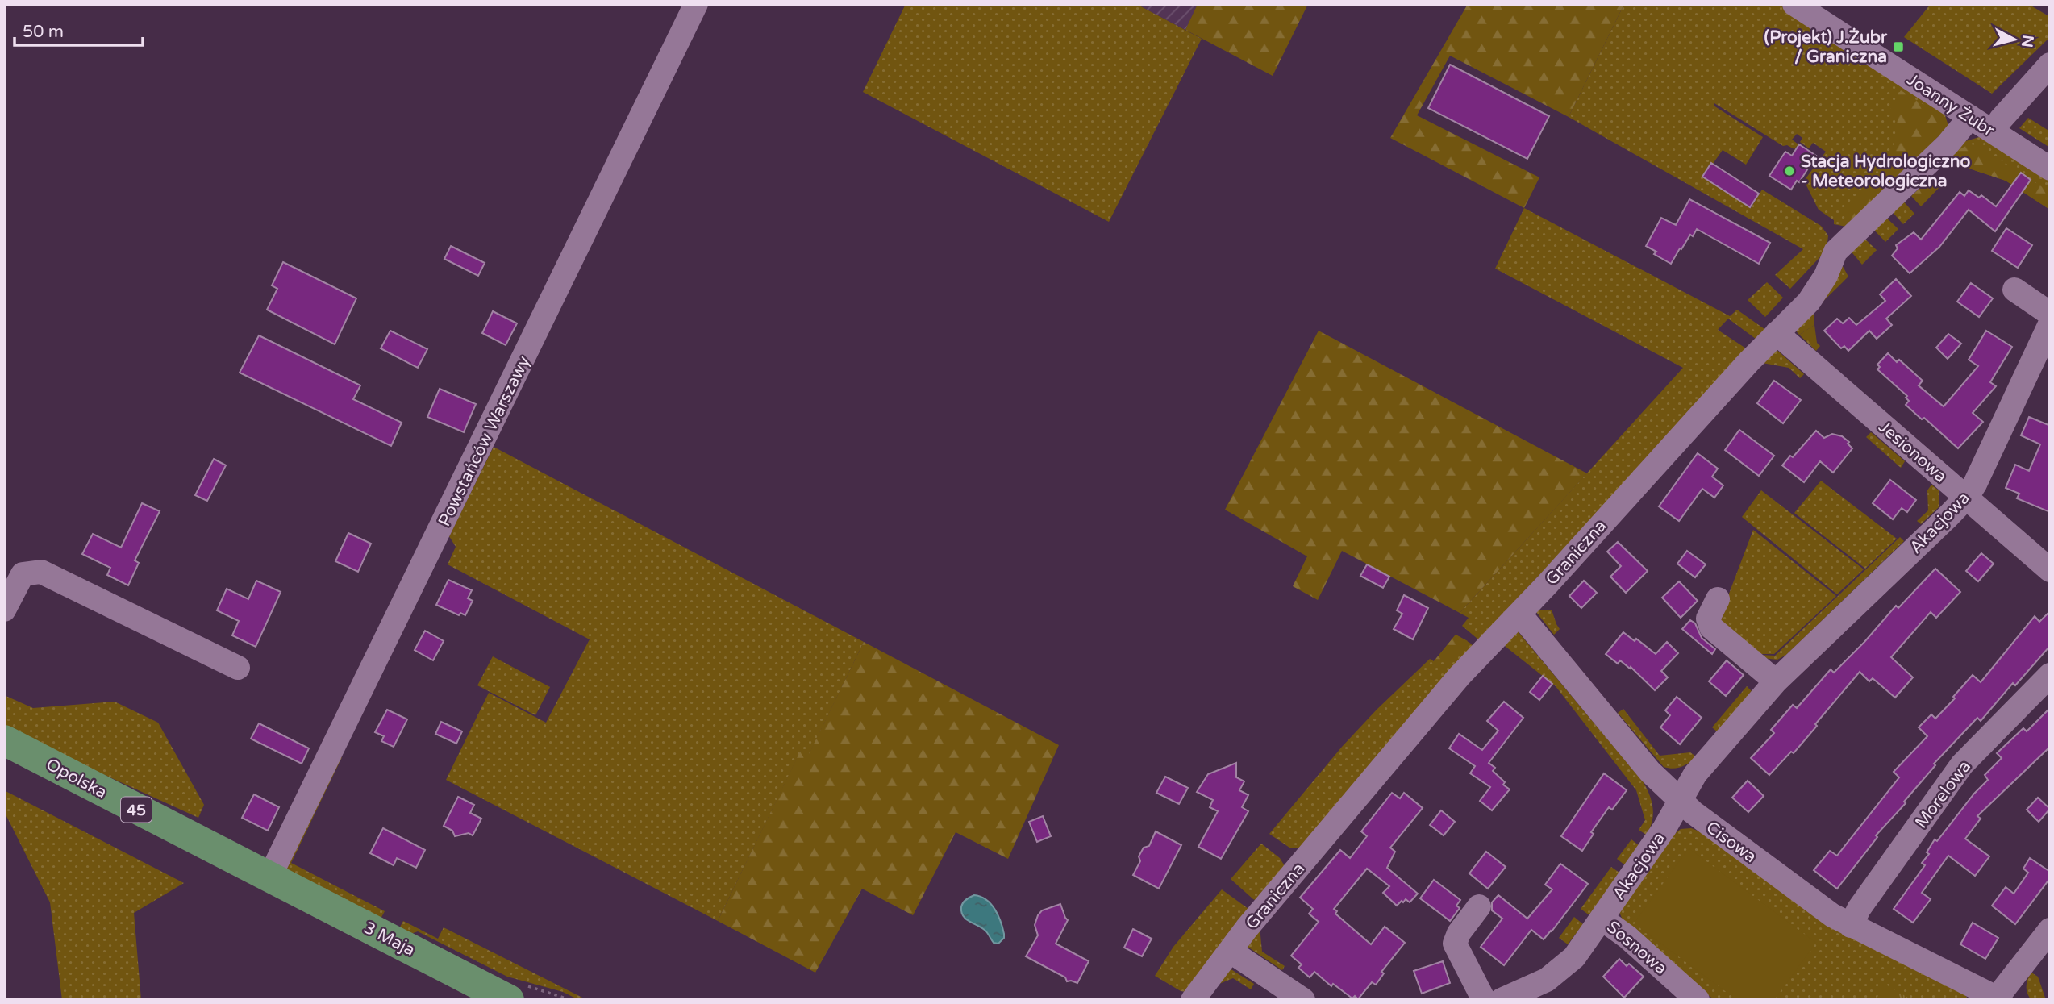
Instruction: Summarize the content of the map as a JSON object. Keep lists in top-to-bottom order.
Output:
{
  "streets": {
    "main road": ["Opolska", "45", "3 Maja"],
    "street": [
      "Joanny Żubr",
      "Powstańców Warszawy",
      "Jesionowa",
      "Akacjowa",
      "Graniczna",
      "Morelowa",
      "Cisowa",
      "Sosnowa"
    ]
  },
  "crossings": [
    ["Joanny Żubr", "Graniczna"],
    ["Powstańców Warszawy", "Opolska"],
    ["Powstańców Warszawy", "3 Maja"],
    ["Jesionowa", "Akacjowa"],
    ["Jesionowa", "Graniczna"],
    ["Akacjowa", "Cisowa"],
    ["Akacjowa", "Sosnowa"],
    ["Graniczna", "Cisowa"],
    ["Opolska", "3 Maja"],
    ["Morelowa", "Cisowa"]
  ],
  "places": {
    "transit": ["(Projekt) J.Żubr / Graniczna"],
    "other": ["Stacja Hydrologiczno - Meteorologiczna"]
  },
  "scale_bar": "50 m",
  "north": "right"
}
